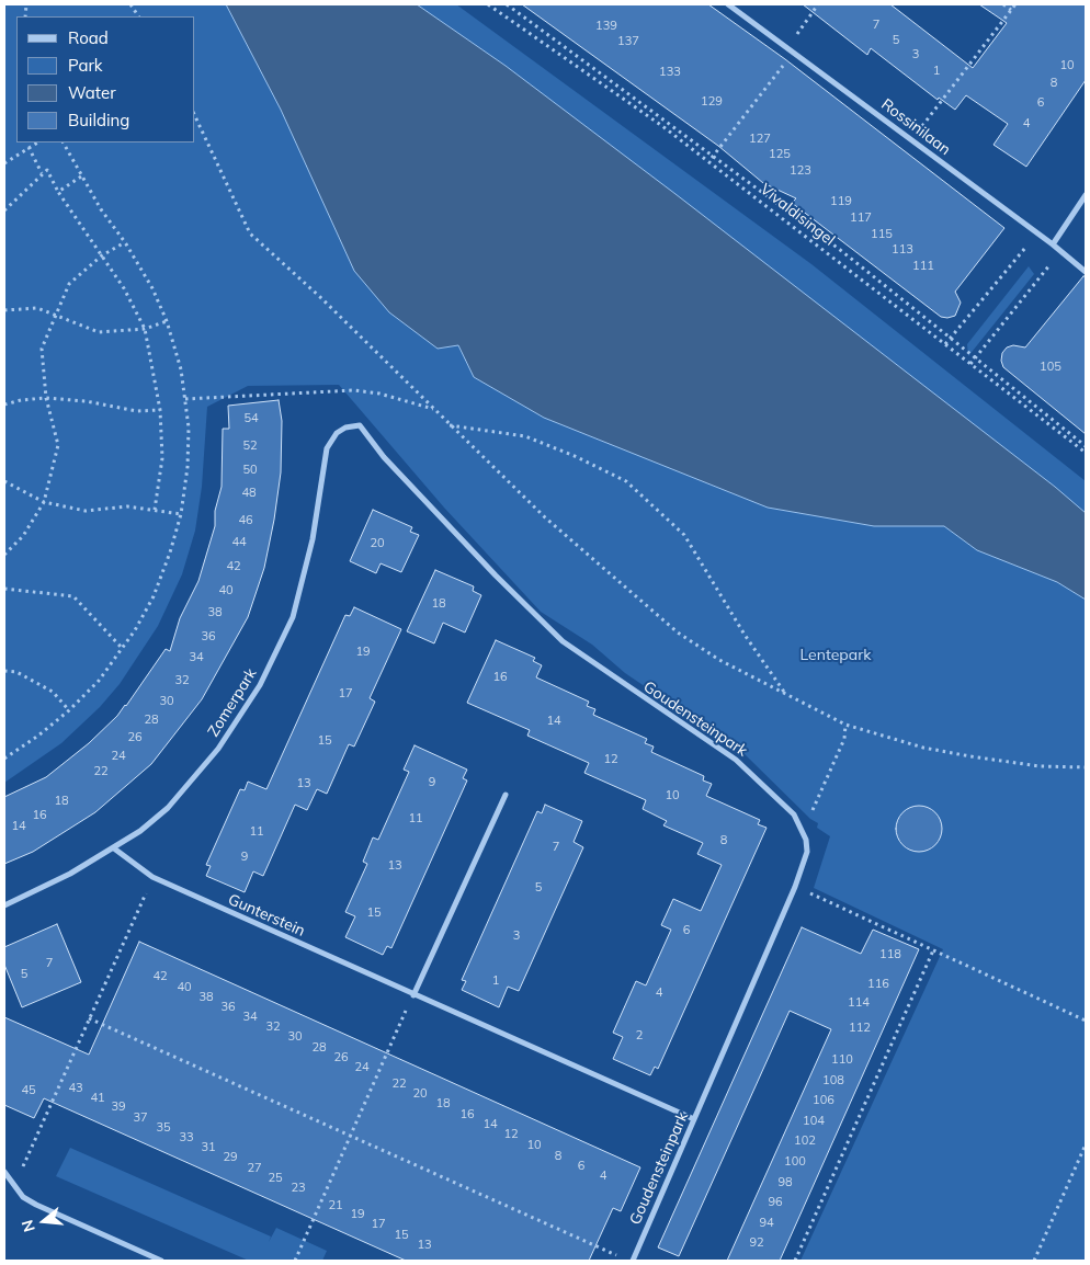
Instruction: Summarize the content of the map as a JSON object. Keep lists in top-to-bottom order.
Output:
{
  "streets": {
    "street": [
      "Rossinilaan",
      "Zomerpark",
      "Goudensteinpark",
      "Gunterstein"
    ],
    "path": ["Vivaldisingel"]
  },
  "crossings": [
    ["Zomerpark", "Goudensteinpark"],
    ["Zomerpark", "Gunterstein"],
    ["Goudensteinpark", "Gunterstein"]
  ],
  "parks": ["Lentepark"],
  "house_numbers": [
    "7",
    "139",
    "5",
    "137",
    "3",
    "10",
    "1",
    "133",
    "8",
    "129",
    "6",
    "4",
    "127",
    "125",
    "123",
    "119",
    "117",
    "115",
    "113",
    "111",
    "105",
    "54",
    "52",
    "50",
    "48",
    "46",
    "44",
    "20",
    "42",
    "40",
    "18",
    "38",
    "36",
    "19",
    "34",
    "16",
    "32",
    "17",
    "30",
    "28",
    "14",
    "26",
    "15",
    "24",
    "12",
    "22",
    "9",
    "13",
    "10",
    "18",
    "16",
    "11",
    "14",
    "11",
    "8",
    "7",
    "9",
    "13",
    "5",
    "15",
    "6",
    "3",
    "118",
    "7",
    "5",
    "42",
    "1",
    "116",
    "40",
    "4",
    "38",
    "114",
    "36",
    "34",
    "32",
    "112",
    "2",
    "30",
    "28",
    "26",
    "110",
    "24",
    "108",
    "22",
    "43",
    "45",
    "20",
    "41",
    "106",
    "18",
    "39",
    "16",
    "37",
    "104",
    "14",
    "35",
    "12",
    "33",
    "102",
    "10",
    "31",
    "8",
    "29",
    "100",
    "6",
    "27",
    "4",
    "25",
    "98",
    "23",
    "96",
    "21",
    "19",
    "94",
    "17",
    "15",
    "92",
    "13"
  ],
  "legend": [
    "Road",
    "Park",
    "Water",
    "Building"
  ],
  "north": "left"
}
